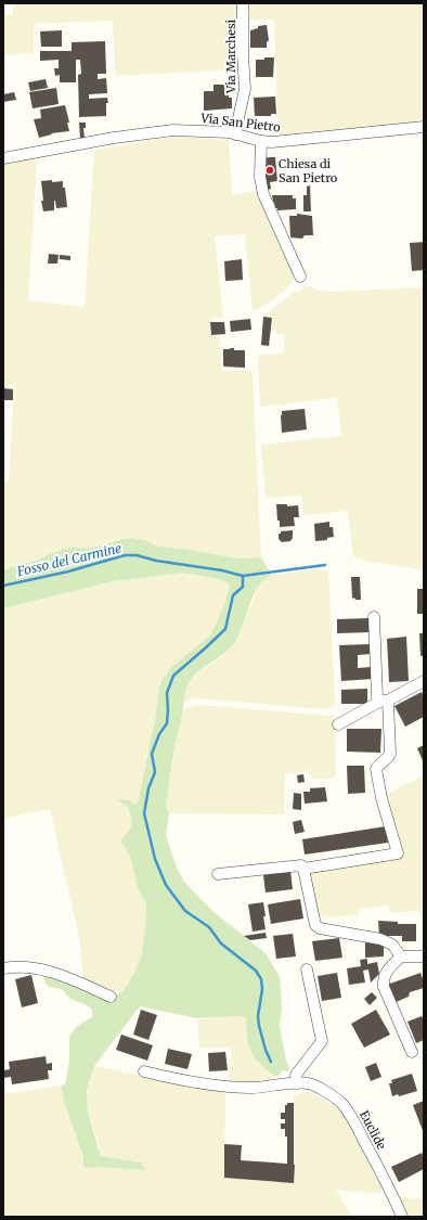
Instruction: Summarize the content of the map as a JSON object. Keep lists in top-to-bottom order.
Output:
{
  "streets": {
    "street": ["Via Marchesi", "Via San Pietro", "Euclide"]
  },
  "crossings": [
    ["Via Marchesi", "Via San Pietro"]
  ],
  "water": ["Fosso del Carmine"],
  "places": ["Chiesa di San Pietro"]
}
